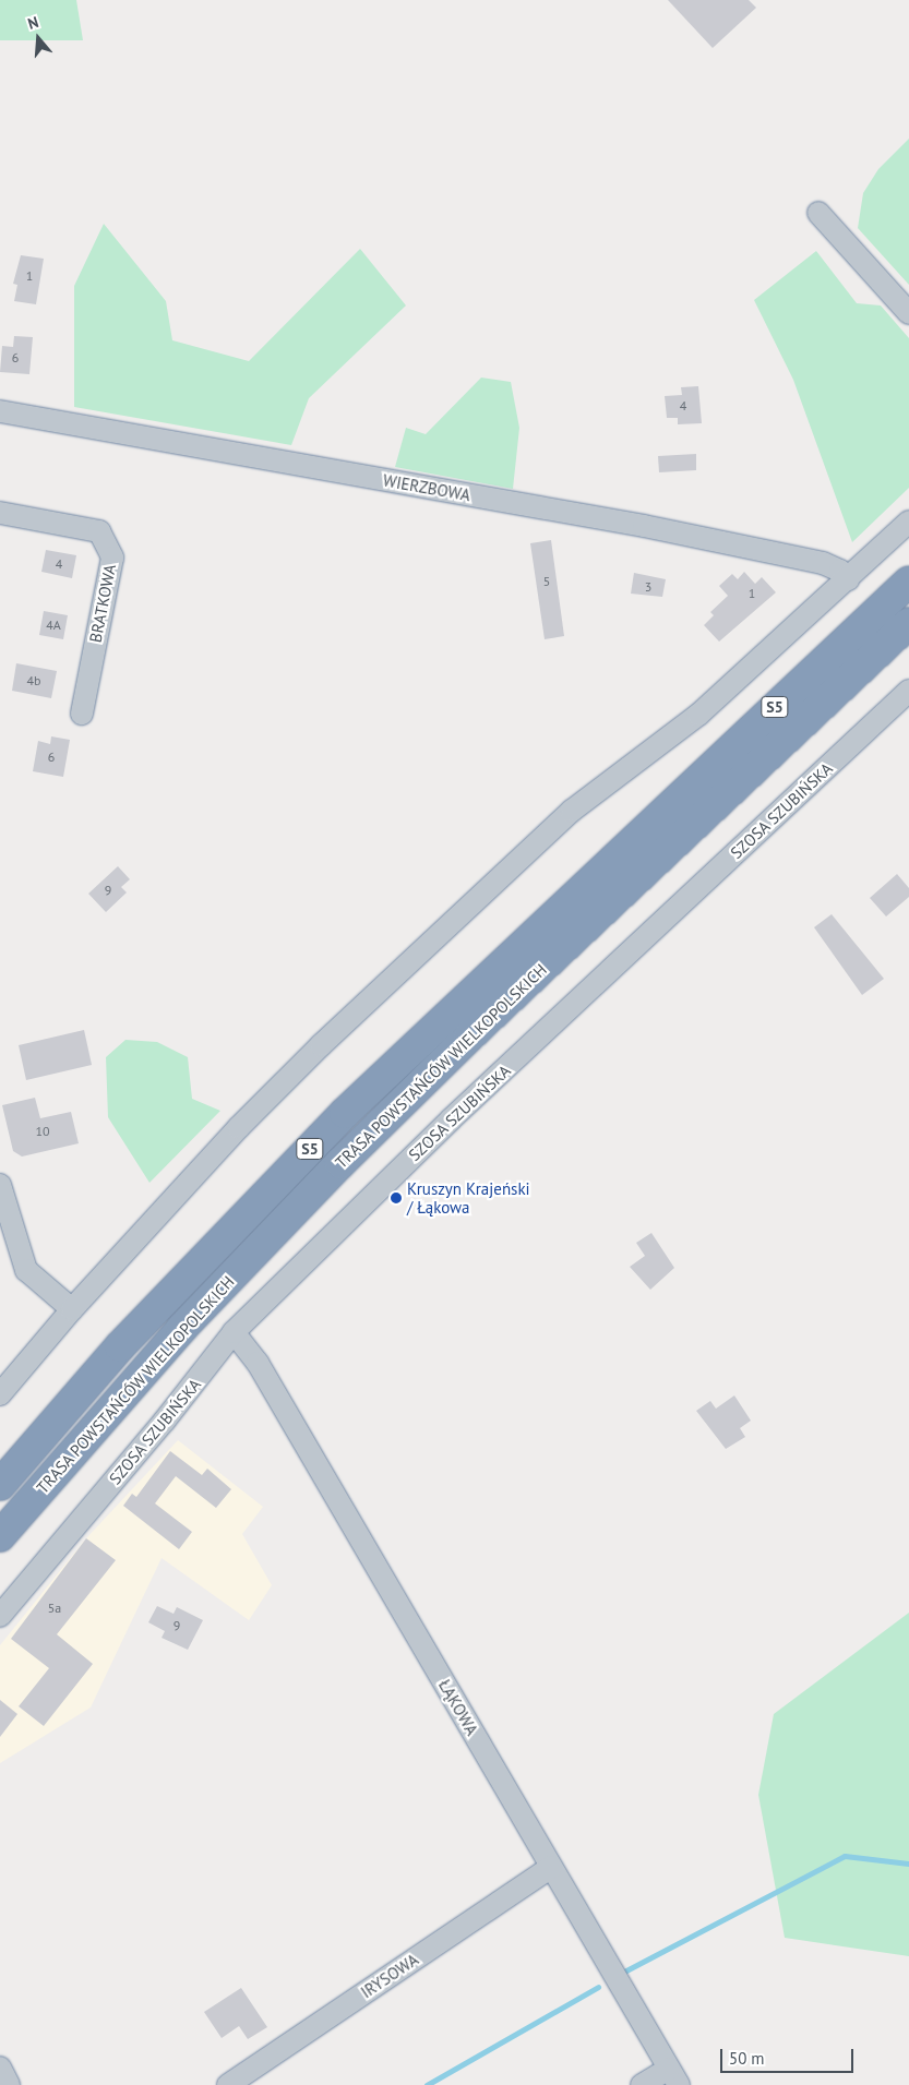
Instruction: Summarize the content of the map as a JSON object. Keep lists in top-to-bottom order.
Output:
{
  "streets": {
    "highway": ["S5", "TRASA POWSTAŃCÓW WIELKOPOLSKICH"],
    "street": [
      "WIERZBOWA",
      "BRATKOWA",
      "SZOSA SZUBIŃSKA",
      "ŁĄKOWA",
      "IRYSOWA"
    ]
  },
  "crossings": [
    ["SZOSA SZUBIŃSKA", "ŁĄKOWA"],
    ["ŁĄKOWA", "IRYSOWA"]
  ],
  "places": ["Kruszyn Krajeński / Łąkowa"],
  "house_numbers": [
    "1",
    "6",
    "4",
    "4",
    "5",
    "3",
    "1",
    "4A",
    "4b",
    "6",
    "9",
    "10",
    "5a",
    "9"
  ],
  "scale_bar": "50 m",
  "north": "top"
}
